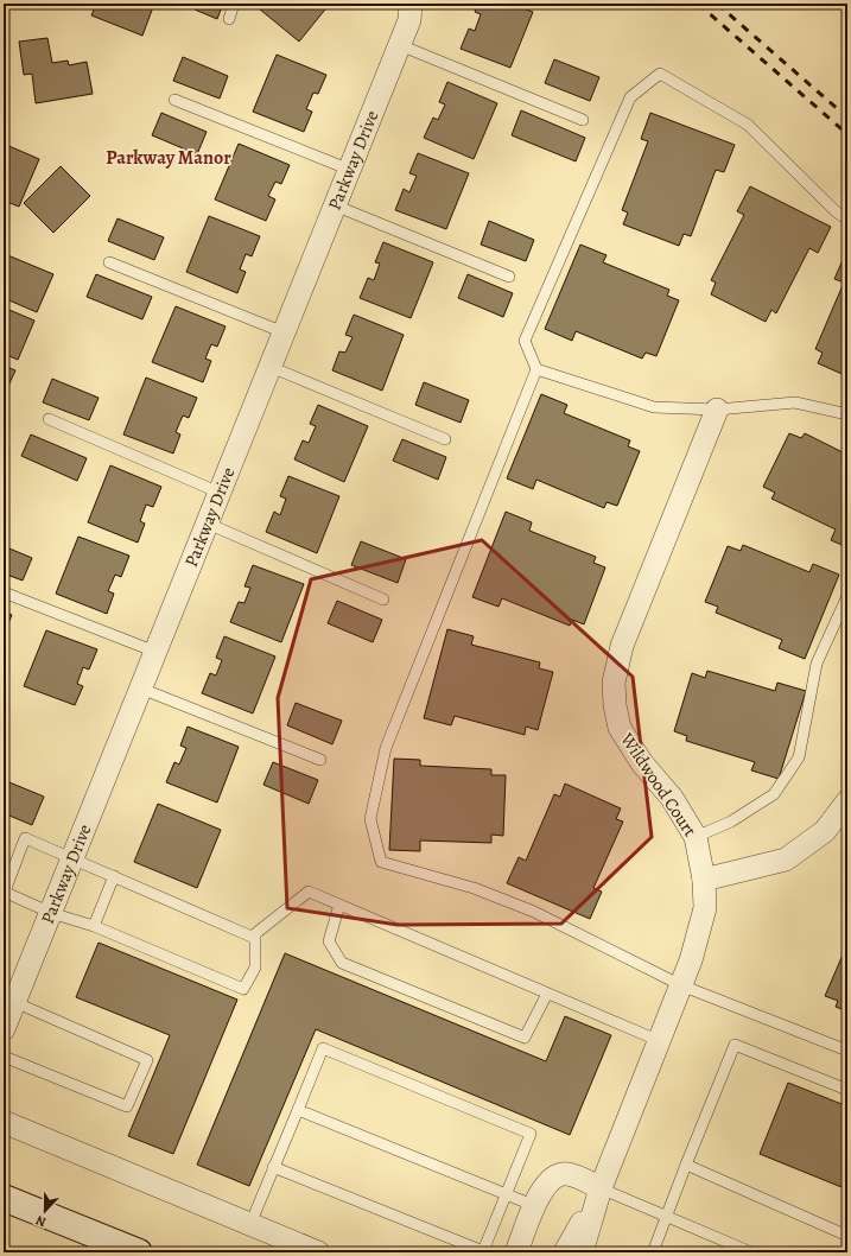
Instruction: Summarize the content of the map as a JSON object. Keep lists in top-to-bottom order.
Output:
{
  "streets": {
    "street": ["Parkway Drive", "Wildwood Court"]
  },
  "districts": ["Parkway Manor"],
  "north": "bottom"
}
